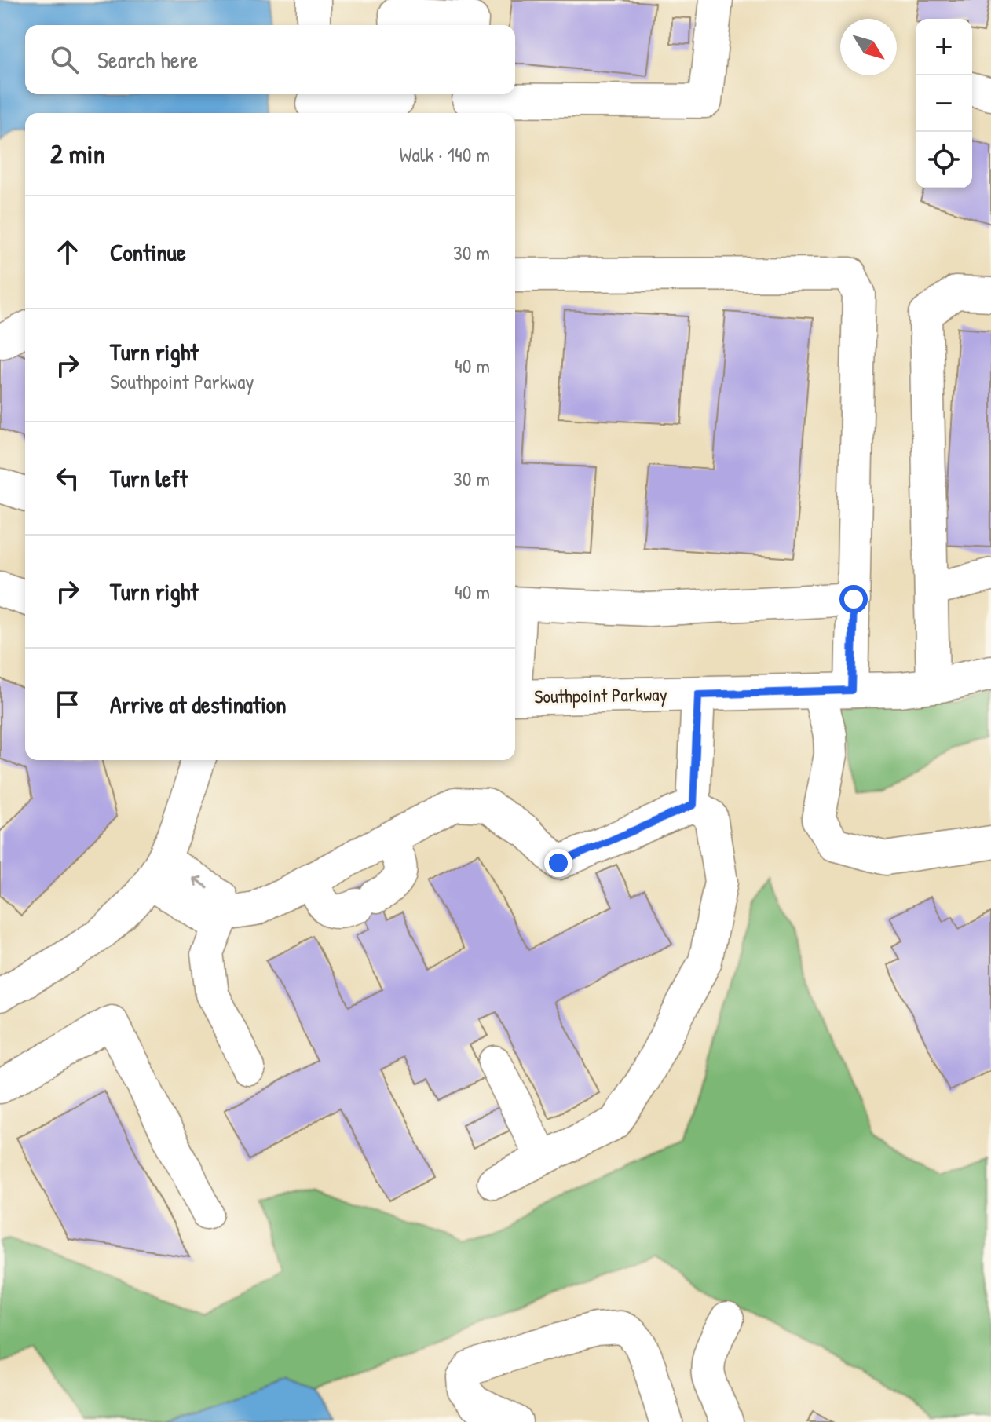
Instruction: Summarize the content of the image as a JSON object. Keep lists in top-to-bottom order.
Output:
{
  "streets": {
    "main road": ["Southpoint Parkway"]
  },
  "north": "bottom right",
  "page": {
    "map_buttons": ["+", "−"],
    "search": "Search here",
    "heading": ["2 min", "Walk · 140 m"],
    "list": [
      ["Continue", "30 m"],
      ["Turn right", "Southpoint Parkway", "40 m"],
      ["Turn left", "30 m"],
      ["Turn right", "40 m"],
      "Arrive at destination"
    ]
  }
}
